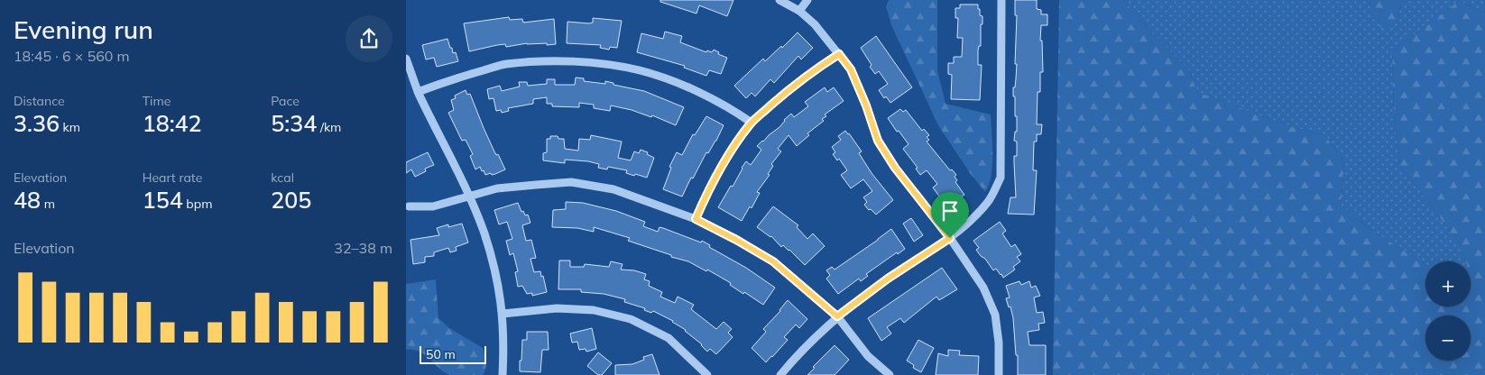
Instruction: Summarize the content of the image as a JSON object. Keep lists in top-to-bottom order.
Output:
{
  "scale_bar": "50 m",
  "page": {
    "heading": ["Evening run", "18:45 · 6 × 560 m"],
    "stats": [
      ["Distance", "3.36 km"],
      ["Time", "18:42"],
      ["Pace", "5:34 /km"],
      ["Elevation", "48 m"],
      ["Heart rate", "154 bpm"],
      ["kcal", "205"]
    ],
    "chart": ["Elevation", "32–38 m"],
    "map_buttons": ["+", "−"],
    "scale": "50 m"
  }
}
